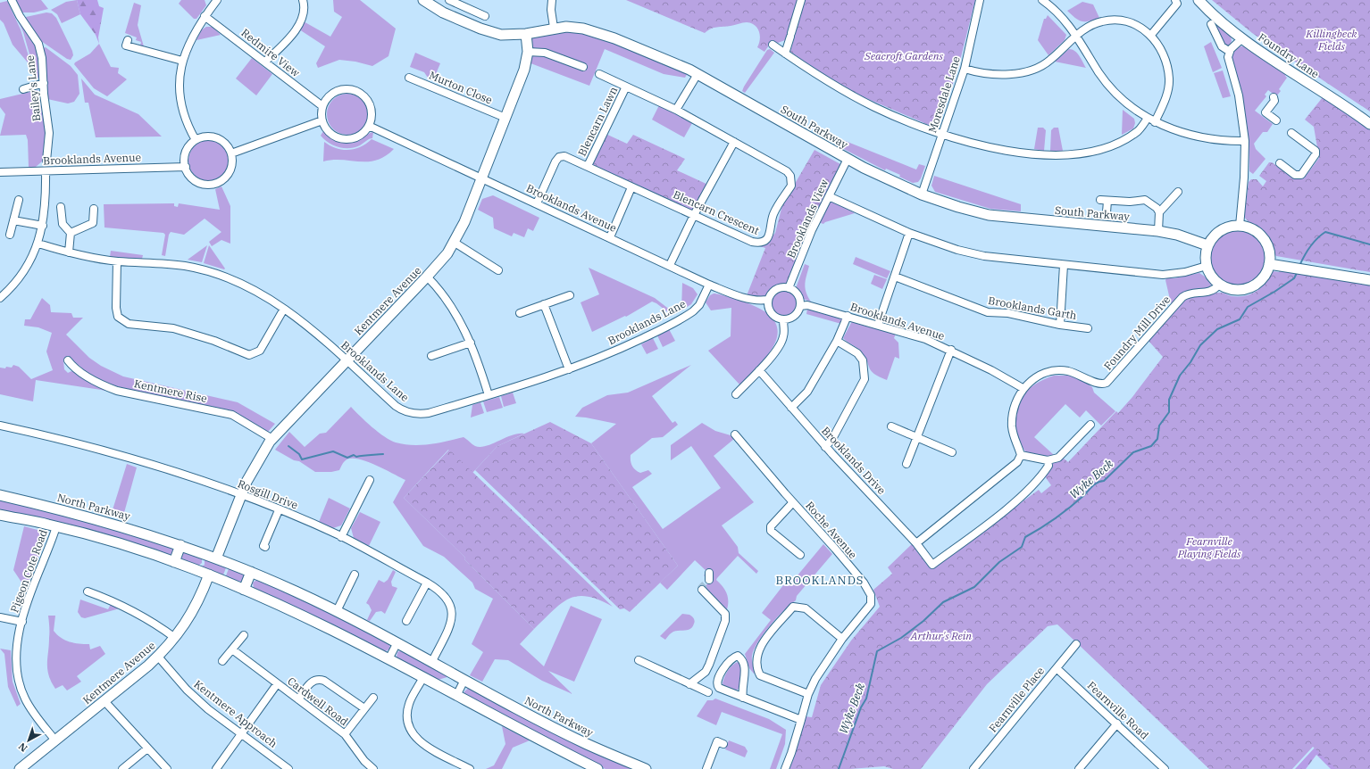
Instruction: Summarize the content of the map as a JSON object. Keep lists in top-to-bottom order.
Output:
{
  "streets": {
    "street": [
      "Redmire View",
      "Foundry Lane",
      "Murton Close",
      "Bailey's Lane",
      "Moresdale Lane",
      "Blencarn Lawn",
      "South Parkway",
      "Brooklands Avenue",
      "Blencarn Crescent",
      "Brooklands View",
      "Kentmere Avenue",
      "Brooklands Garth",
      "Brooklands Lane",
      "Foundry Mill Drive",
      "Kentmere Rise",
      "Brooklands Drive",
      "Rosgill Drive",
      "North Parkway",
      "Roche Avenue",
      "Pigeon Cote Road",
      "Fearnville Place",
      "Cardwell Road",
      "Fearnville Road",
      "Kentmere Approach"
    ]
  },
  "crossings": [
    ["Redmire View", "Brooklands Avenue"],
    ["Murton Close", "Kentmere Avenue"],
    ["Moresdale Lane", "South Parkway"],
    ["Blencarn Lawn", "Blencarn Crescent"],
    ["South Parkway", "Brooklands View"],
    ["South Parkway", "Kentmere Avenue"],
    ["South Parkway", "Foundry Mill Drive"],
    ["Brooklands Avenue", "Blencarn Crescent"],
    ["Brooklands Avenue", "Brooklands View"],
    ["Brooklands Avenue", "Kentmere Avenue"],
    ["Brooklands Avenue", "Brooklands Lane"],
    ["Brooklands Avenue", "Foundry Mill Drive"],
    ["Kentmere Avenue", "Brooklands Lane"],
    ["Kentmere Avenue", "Kentmere Rise"],
    ["Kentmere Avenue", "Rosgill Drive"],
    ["Kentmere Avenue", "North Parkway"],
    ["Kentmere Avenue", "Pigeon Cote Road"],
    ["Kentmere Avenue", "Kentmere Approach"],
    ["Rosgill Drive", "North Parkway"],
    ["Fearnville Place", "Fearnville Road"]
  ],
  "districts": ["BROOKLANDS"],
  "water": ["Wyke Beck"],
  "parks": [
    "Killingbeck Fields",
    "Seacroft Gardens",
    "Fearnville Playing Fields",
    "Arthur's Rein"
  ],
  "north": "bottom left"
}
